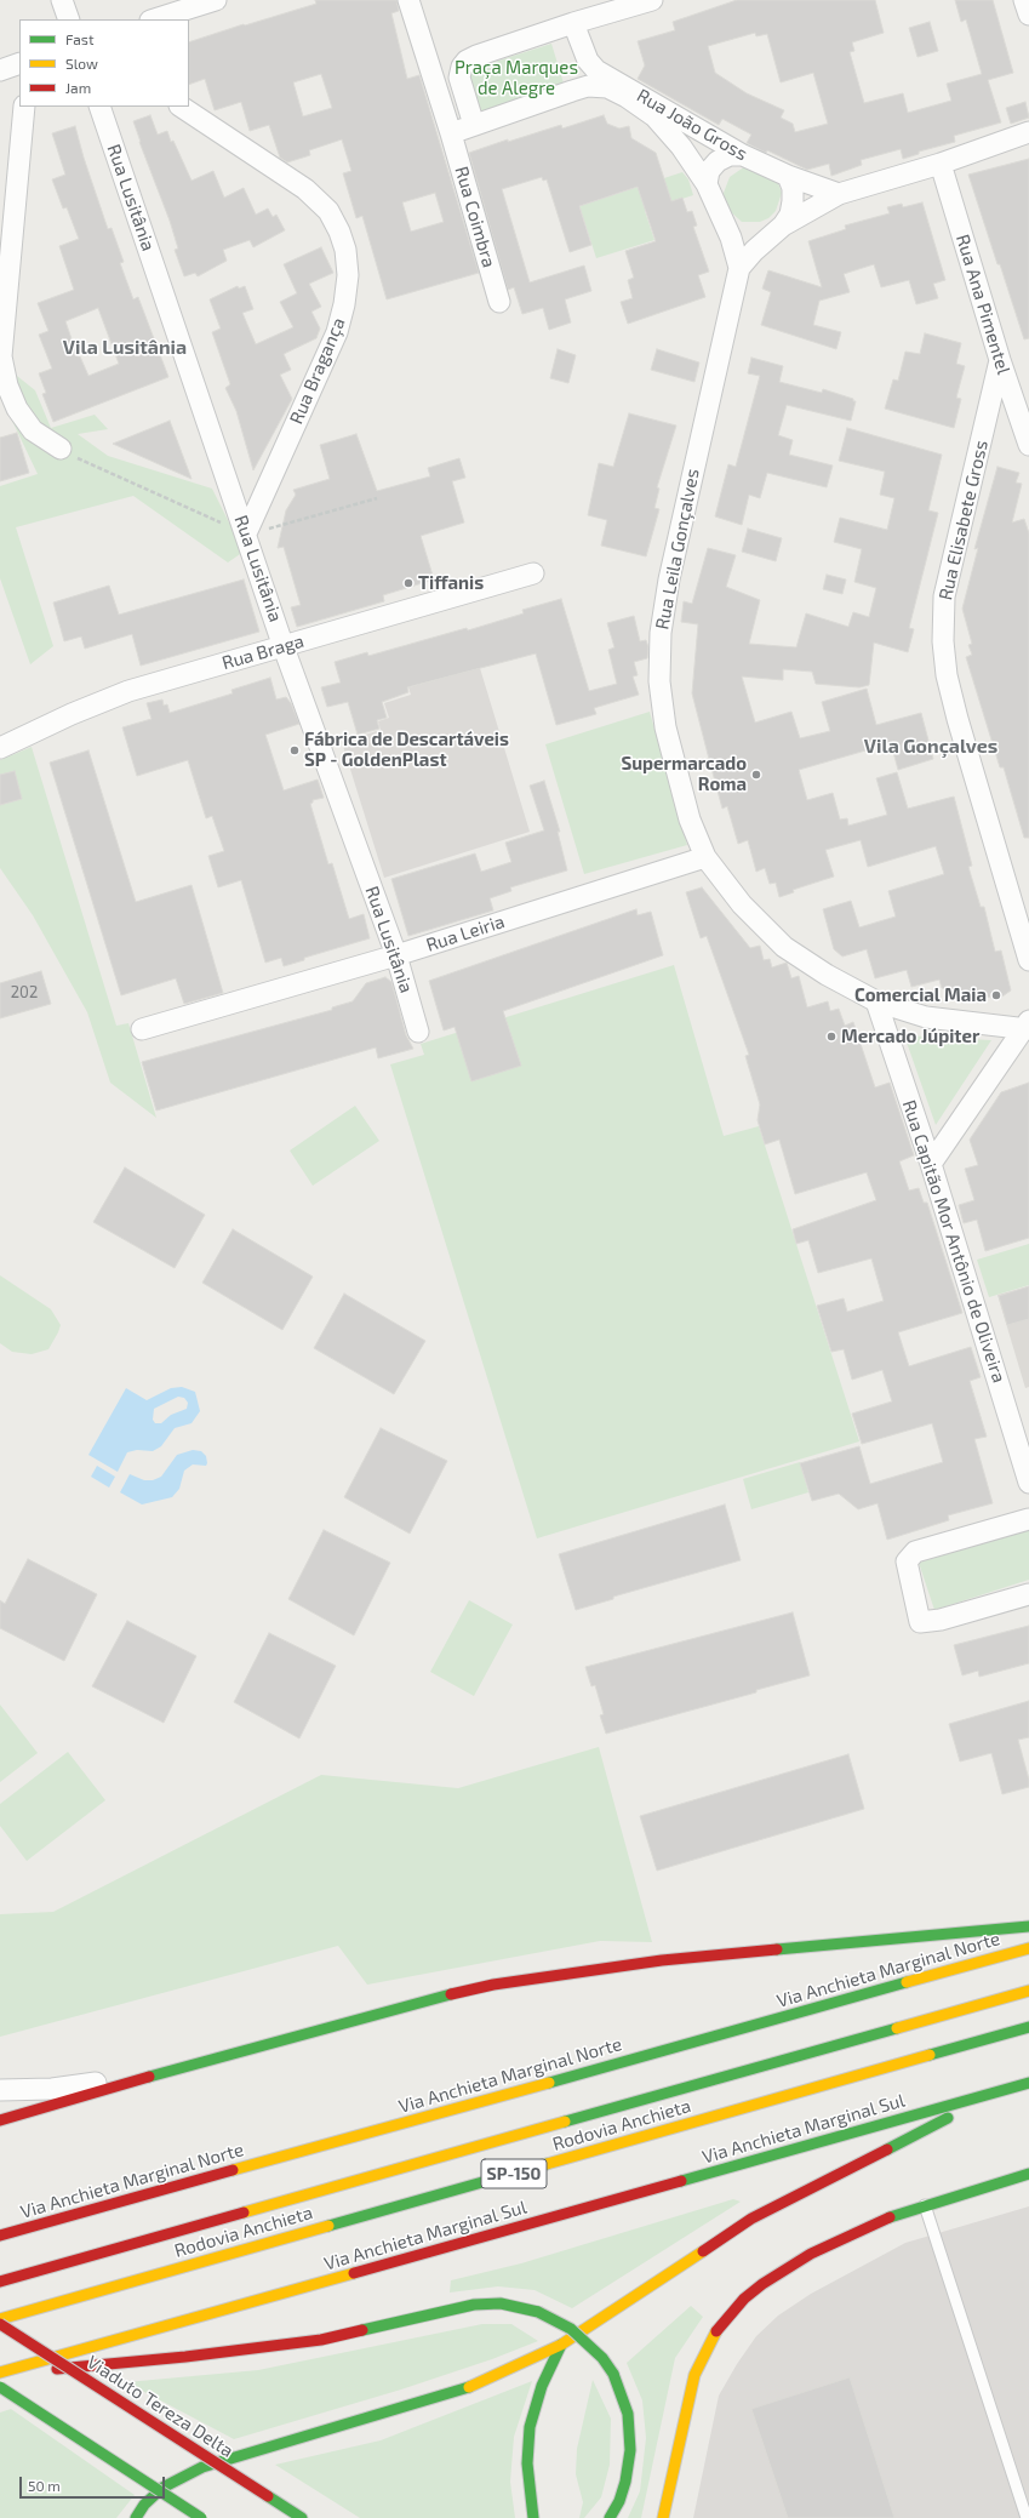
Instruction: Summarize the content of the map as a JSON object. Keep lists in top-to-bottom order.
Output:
{
  "streets": {
    "main road": [
      "Via Anchieta Marginal Norte",
      "Rodovia Anchieta",
      "Via Anchieta Marginal Sul",
      "SP-150",
      "Viaduto Tereza Delta"
    ],
    "street": [
      "Rua João Gross",
      "Rua Lusitânia",
      "Rua Coimbra",
      "Rua Ana Pimentel",
      "Rua Bragança",
      "Rua Elisabete Gross",
      "Rua Leila Gonçalves",
      "Rua Braga",
      "Rua Leiria",
      "Rua Capitão Mor Antônio de Oliveira"
    ]
  },
  "crossings": [
    ["Rua Lusitânia", "Rua Bragança"],
    ["Rua Lusitânia", "Rua Braga"],
    ["Rua Lusitânia", "Rua Leiria"],
    ["Rua Ana Pimentel", "Rua Elisabete Gross"],
    ["Rua Leila Gonçalves", "Rua Leiria"],
    ["Rua Leila Gonçalves", "Rua Capitão Mor Antônio de Oliveira"]
  ],
  "districts": ["Vila Lusitânia", "Vila Gonçalves"],
  "parks": ["Praça Marques de Alegre"],
  "places": [
    "Tiffanis",
    "Fábrica de Descartáveis SP - GoldenPlast",
    "Supermarcado Roma",
    "Comercial Maia",
    "Mercado Júpiter"
  ],
  "house_numbers": ["202"],
  "legend": ["Fast", "Slow", "Jam"],
  "scale_bar": "50 m"
}
